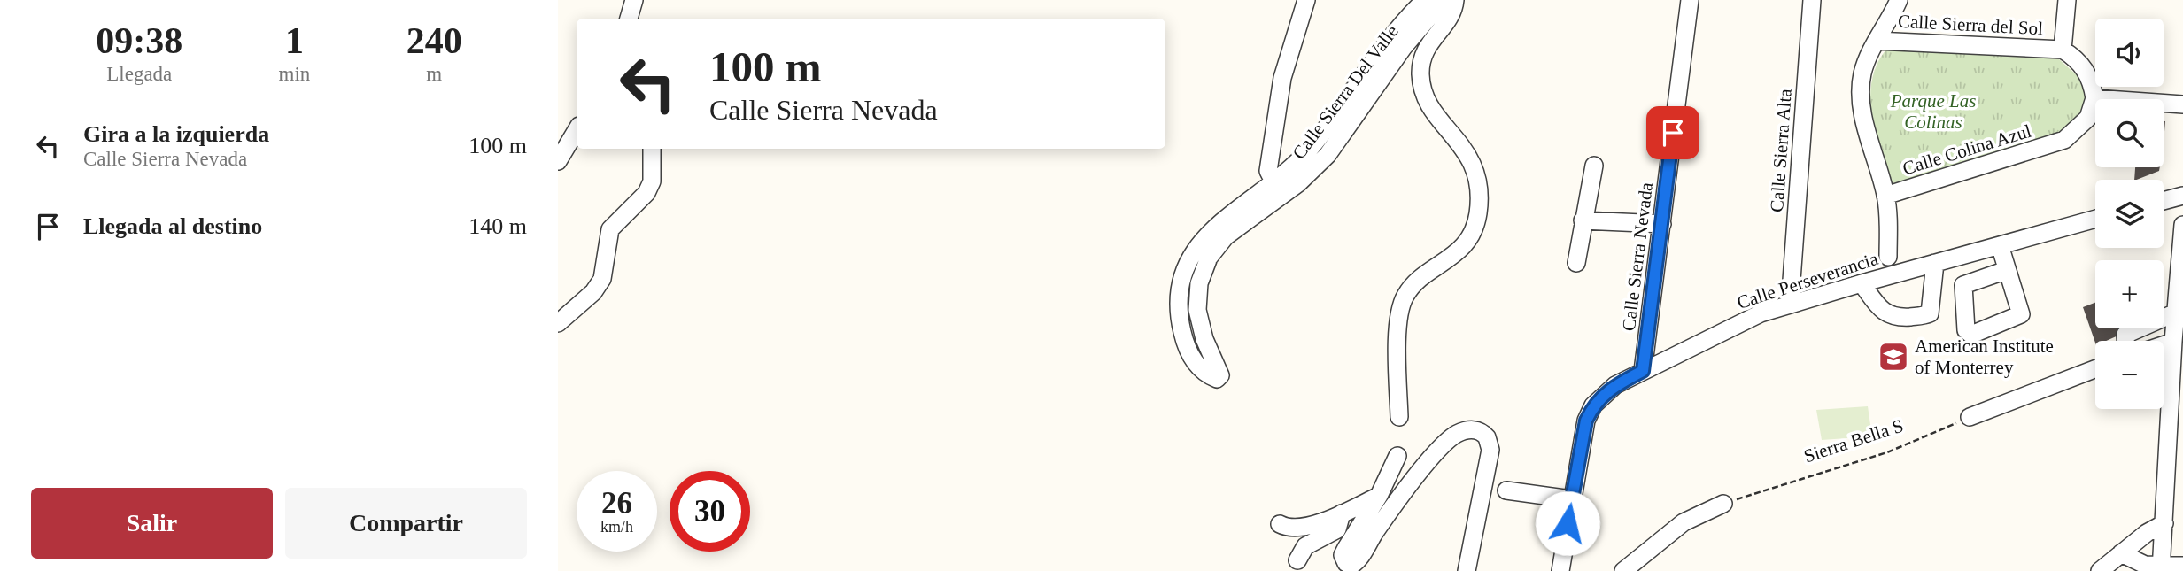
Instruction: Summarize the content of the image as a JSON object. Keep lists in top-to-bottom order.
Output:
{
  "streets": {
    "street": [
      "Calle Sierra del Sol",
      "Calle Sierra Del Valle",
      "Calle Colina Azul",
      "Calle Sierra Alta",
      "Calle Sierra Nevada",
      "Calle Perseverancia"
    ],
    "path": ["Sierra Bella S"]
  },
  "crossings": [
    ["Calle Sierra del Sol", "Calle Colina Azul"],
    ["Calle Sierra Alta", "Calle Perseverancia"],
    ["Calle Sierra Nevada", "Calle Perseverancia"]
  ],
  "parks": ["Parque Las Colinas"],
  "places": {
    "school or university": ["American Institute of Monterrey"]
  },
  "page": {
    "eta": [
      "09:38",
      "Llegada",
      "1",
      "min",
      "240",
      "m"
    ],
    "map_buttons": ["+", "−"],
    "turn": ["100 m", "Calle Sierra Nevada"],
    "list": [
      {
        "name": "Gira a la izquierda",
        "note": "Calle Sierra Nevada",
        "value": "100 m"
      },
      {
        "name": "Llegada al destino",
        "value": "140 m"
      }
    ],
    "speed": "26 km/h",
    "limit": "30",
    "buttons": ["Salir", "Compartir"]
  }
}
